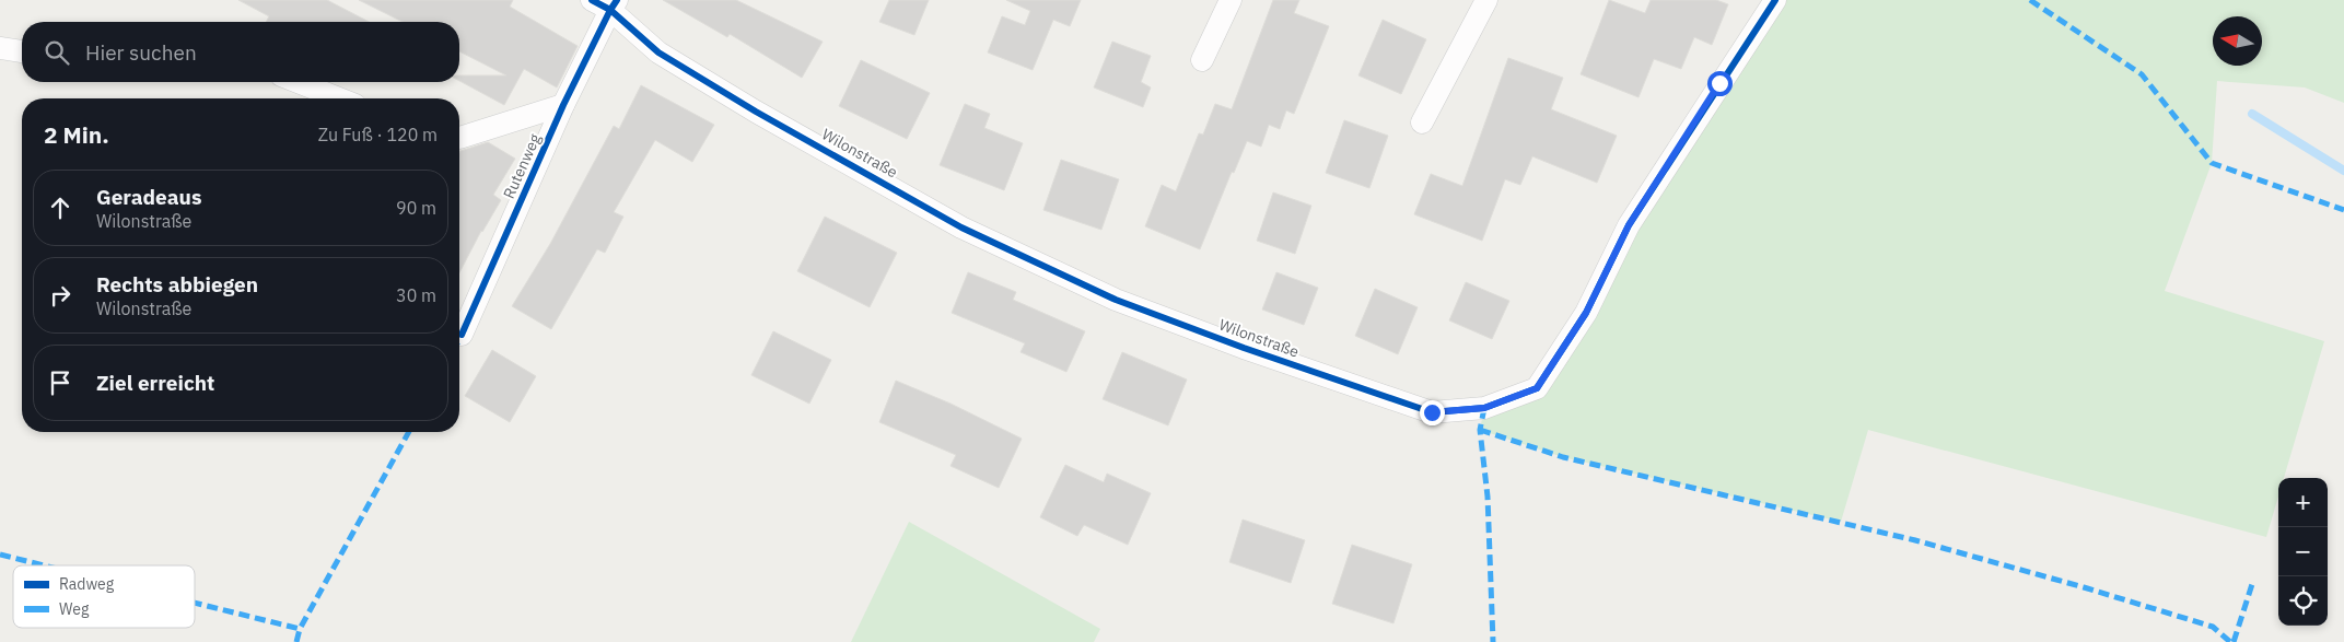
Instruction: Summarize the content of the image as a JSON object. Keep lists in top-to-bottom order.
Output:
{
  "streets": {
    "street": ["Wilonstraße", "Rutenweg"]
  },
  "crossings": [
    ["Wilonstraße", "Rutenweg"]
  ],
  "legend": ["Radweg", "Weg"],
  "north": "left",
  "page": {
    "search": "Hier suchen",
    "heading": ["2 Min.", "Zu Fuß · 120 m"],
    "list": [
      ["Geradeaus", "Wilonstraße", "90 m"],
      ["Rechts abbiegen", "Wilonstraße", "30 m"],
      "Ziel erreicht"
    ],
    "map_buttons": ["+", "−"]
  }
}
